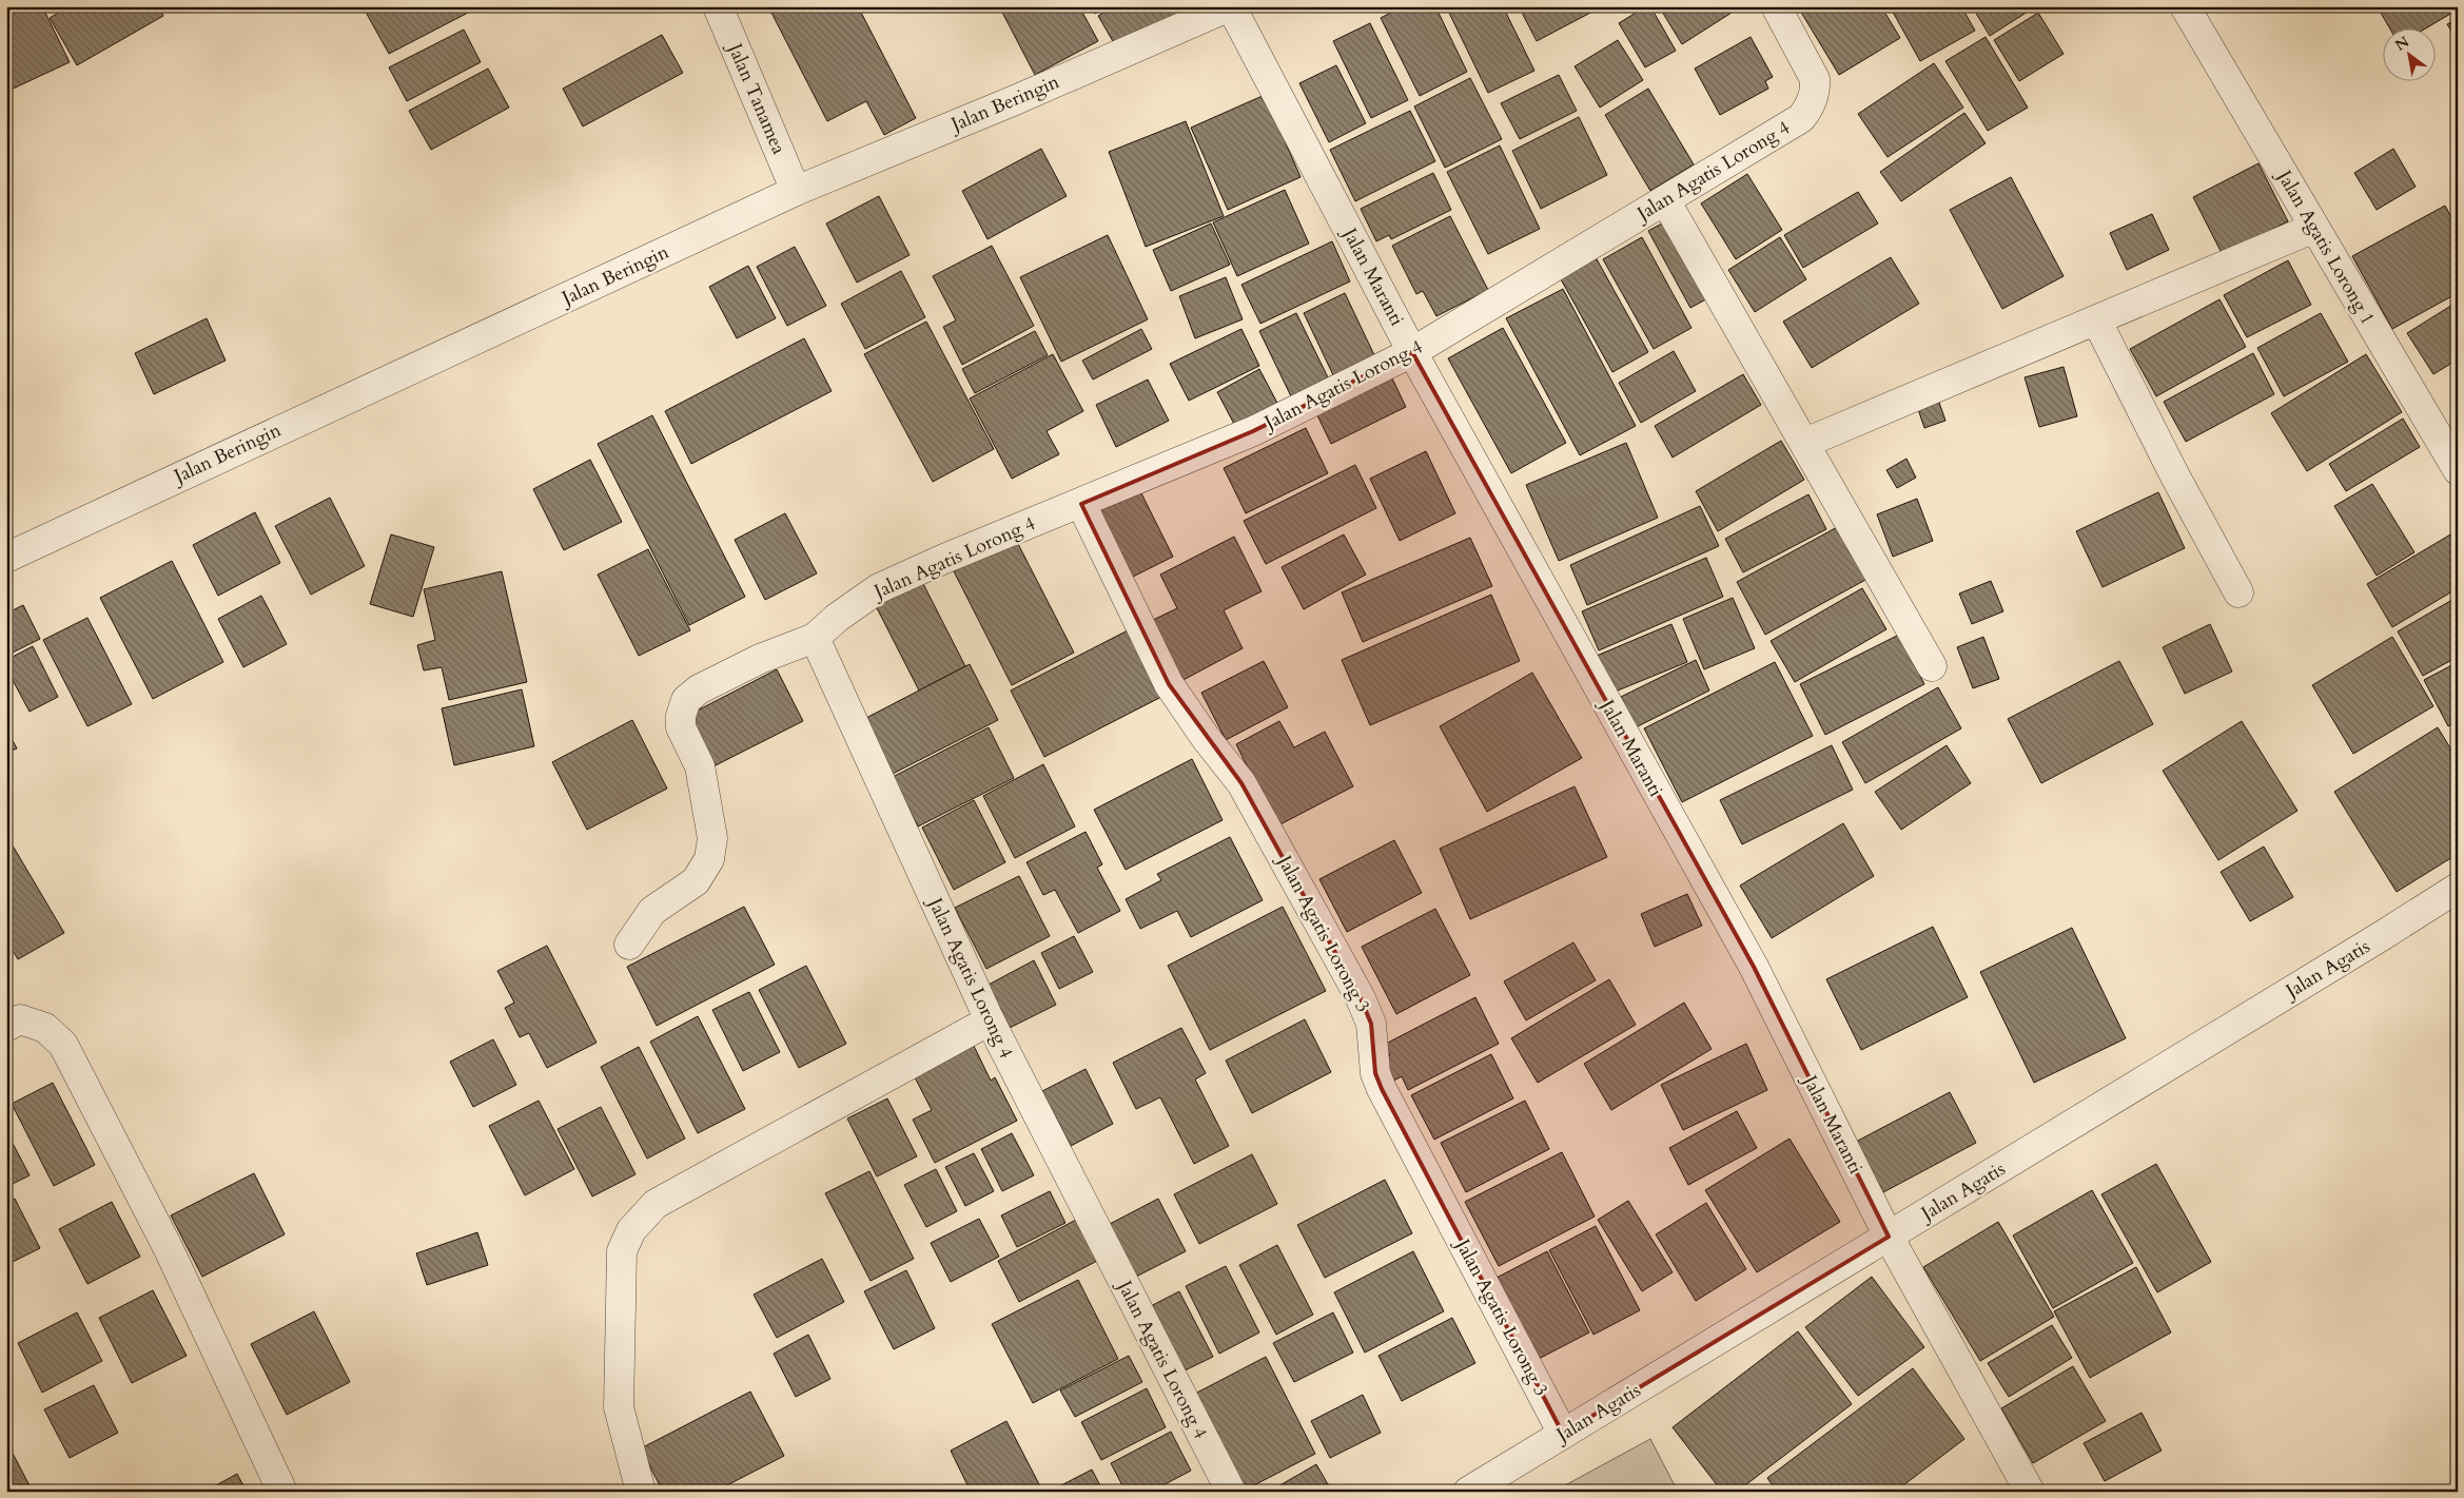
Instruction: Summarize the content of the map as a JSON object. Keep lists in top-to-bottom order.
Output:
{
  "streets": {
    "street": [
      "Jalan Tanamea",
      "Jalan Beringin",
      "Jalan Agatis Lorong 4",
      "Jalan Agatis Lorong 1",
      "Jalan Maranti",
      "Jalan Agatis Lorong 3",
      "Jalan Agatis"
    ]
  },
  "crossings": [
    ["Jalan Tanamea", "Jalan Beringin"],
    ["Jalan Beringin", "Jalan Maranti"],
    ["Jalan Agatis Lorong 4", "Jalan Maranti"],
    ["Jalan Agatis Lorong 4", "Jalan Agatis Lorong 3"],
    ["Jalan Maranti", "Jalan Agatis"],
    ["Jalan Agatis Lorong 3", "Jalan Agatis"]
  ],
  "north": "top left"
}
